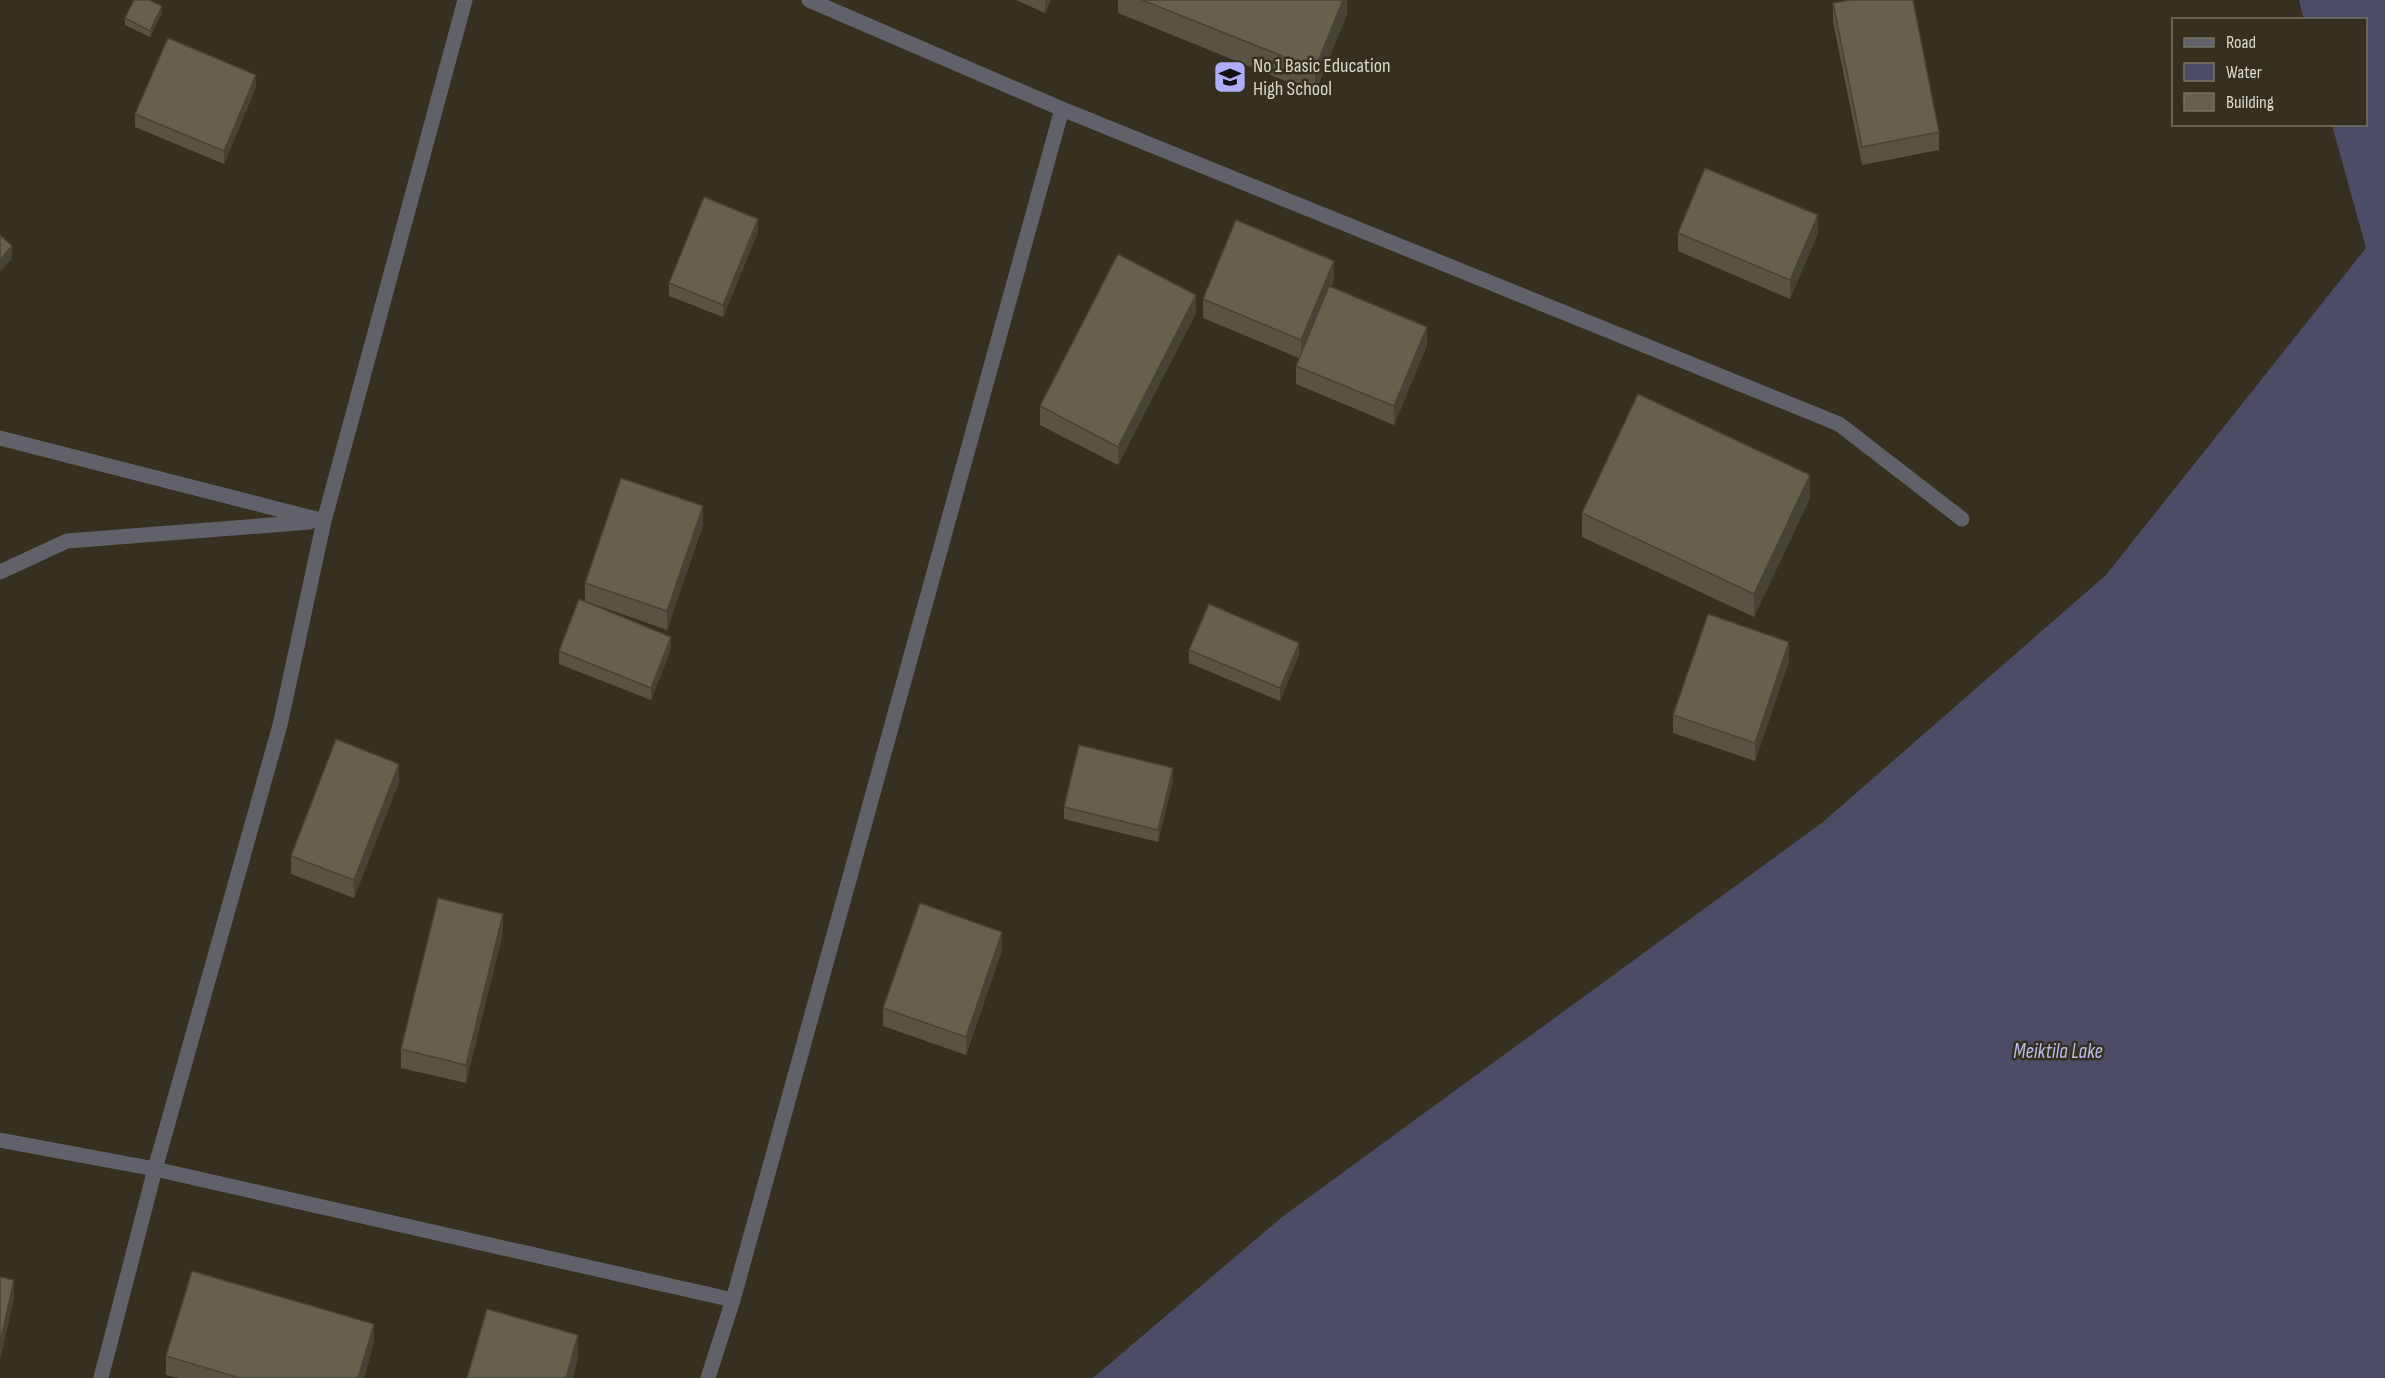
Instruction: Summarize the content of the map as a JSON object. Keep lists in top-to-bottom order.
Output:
{
  "water": ["Meiktila Lake"],
  "places": {
    "school or university": ["No 1 Basic Education High School"]
  },
  "legend": ["Road", "Water", "Building"]
}
